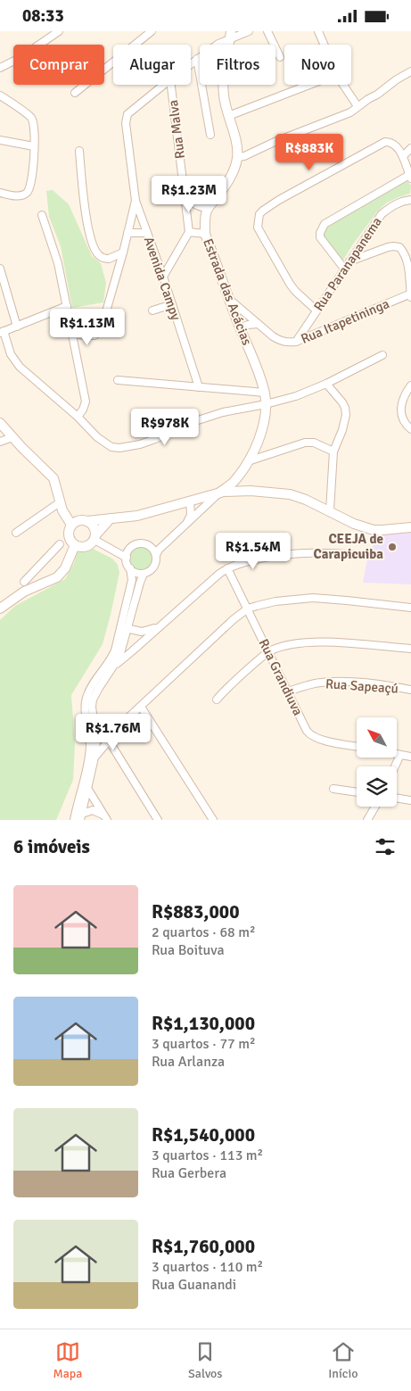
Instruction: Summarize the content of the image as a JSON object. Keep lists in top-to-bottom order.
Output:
{
  "streets": {
    "street": [
      "Rua Malva",
      "Rua Paranapanema",
      "Avenida Campy",
      "Estrada das Acácias",
      "Rua Itapetininga",
      "Rua Grandiuva",
      "Rua Sapeaçú"
    ]
  },
  "crossings": [
    ["Rua Paranapanema", "Rua Itapetininga"],
    ["Estrada das Acácias", "Rua Itapetininga"],
    ["Rua Grandiuva", "Rua Sapeaçú"]
  ],
  "places": ["CEEJA de Carapicuiba"],
  "north": "top left",
  "page": {
    "status": "08:33",
    "chip": [
      "Comprar",
      "Alugar",
      "Filtros",
      "Novo"
    ],
    "price": [
      "R$883K",
      "R$1.23M",
      "R$1.13M",
      "R$978K",
      "R$1.54M",
      "R$1.76M"
    ],
    "heading": "6 imóveis",
    "list": [
      {
        "name": "R$883,000",
        "note": "2 quartos · 68 m² · Rua Boituva"
      },
      {
        "name": "R$1,130,000",
        "note": "3 quartos · 77 m² · Rua Arlanza"
      },
      {
        "name": "R$1,540,000",
        "note": "3 quartos · 113 m² · Rua Gerbera"
      },
      {
        "name": "R$1,760,000",
        "note": "3 quartos · 110 m² · Rua Guanandi"
      }
    ],
    "tabs": ["Mapa", "Salvos", "Início"]
  }
}
